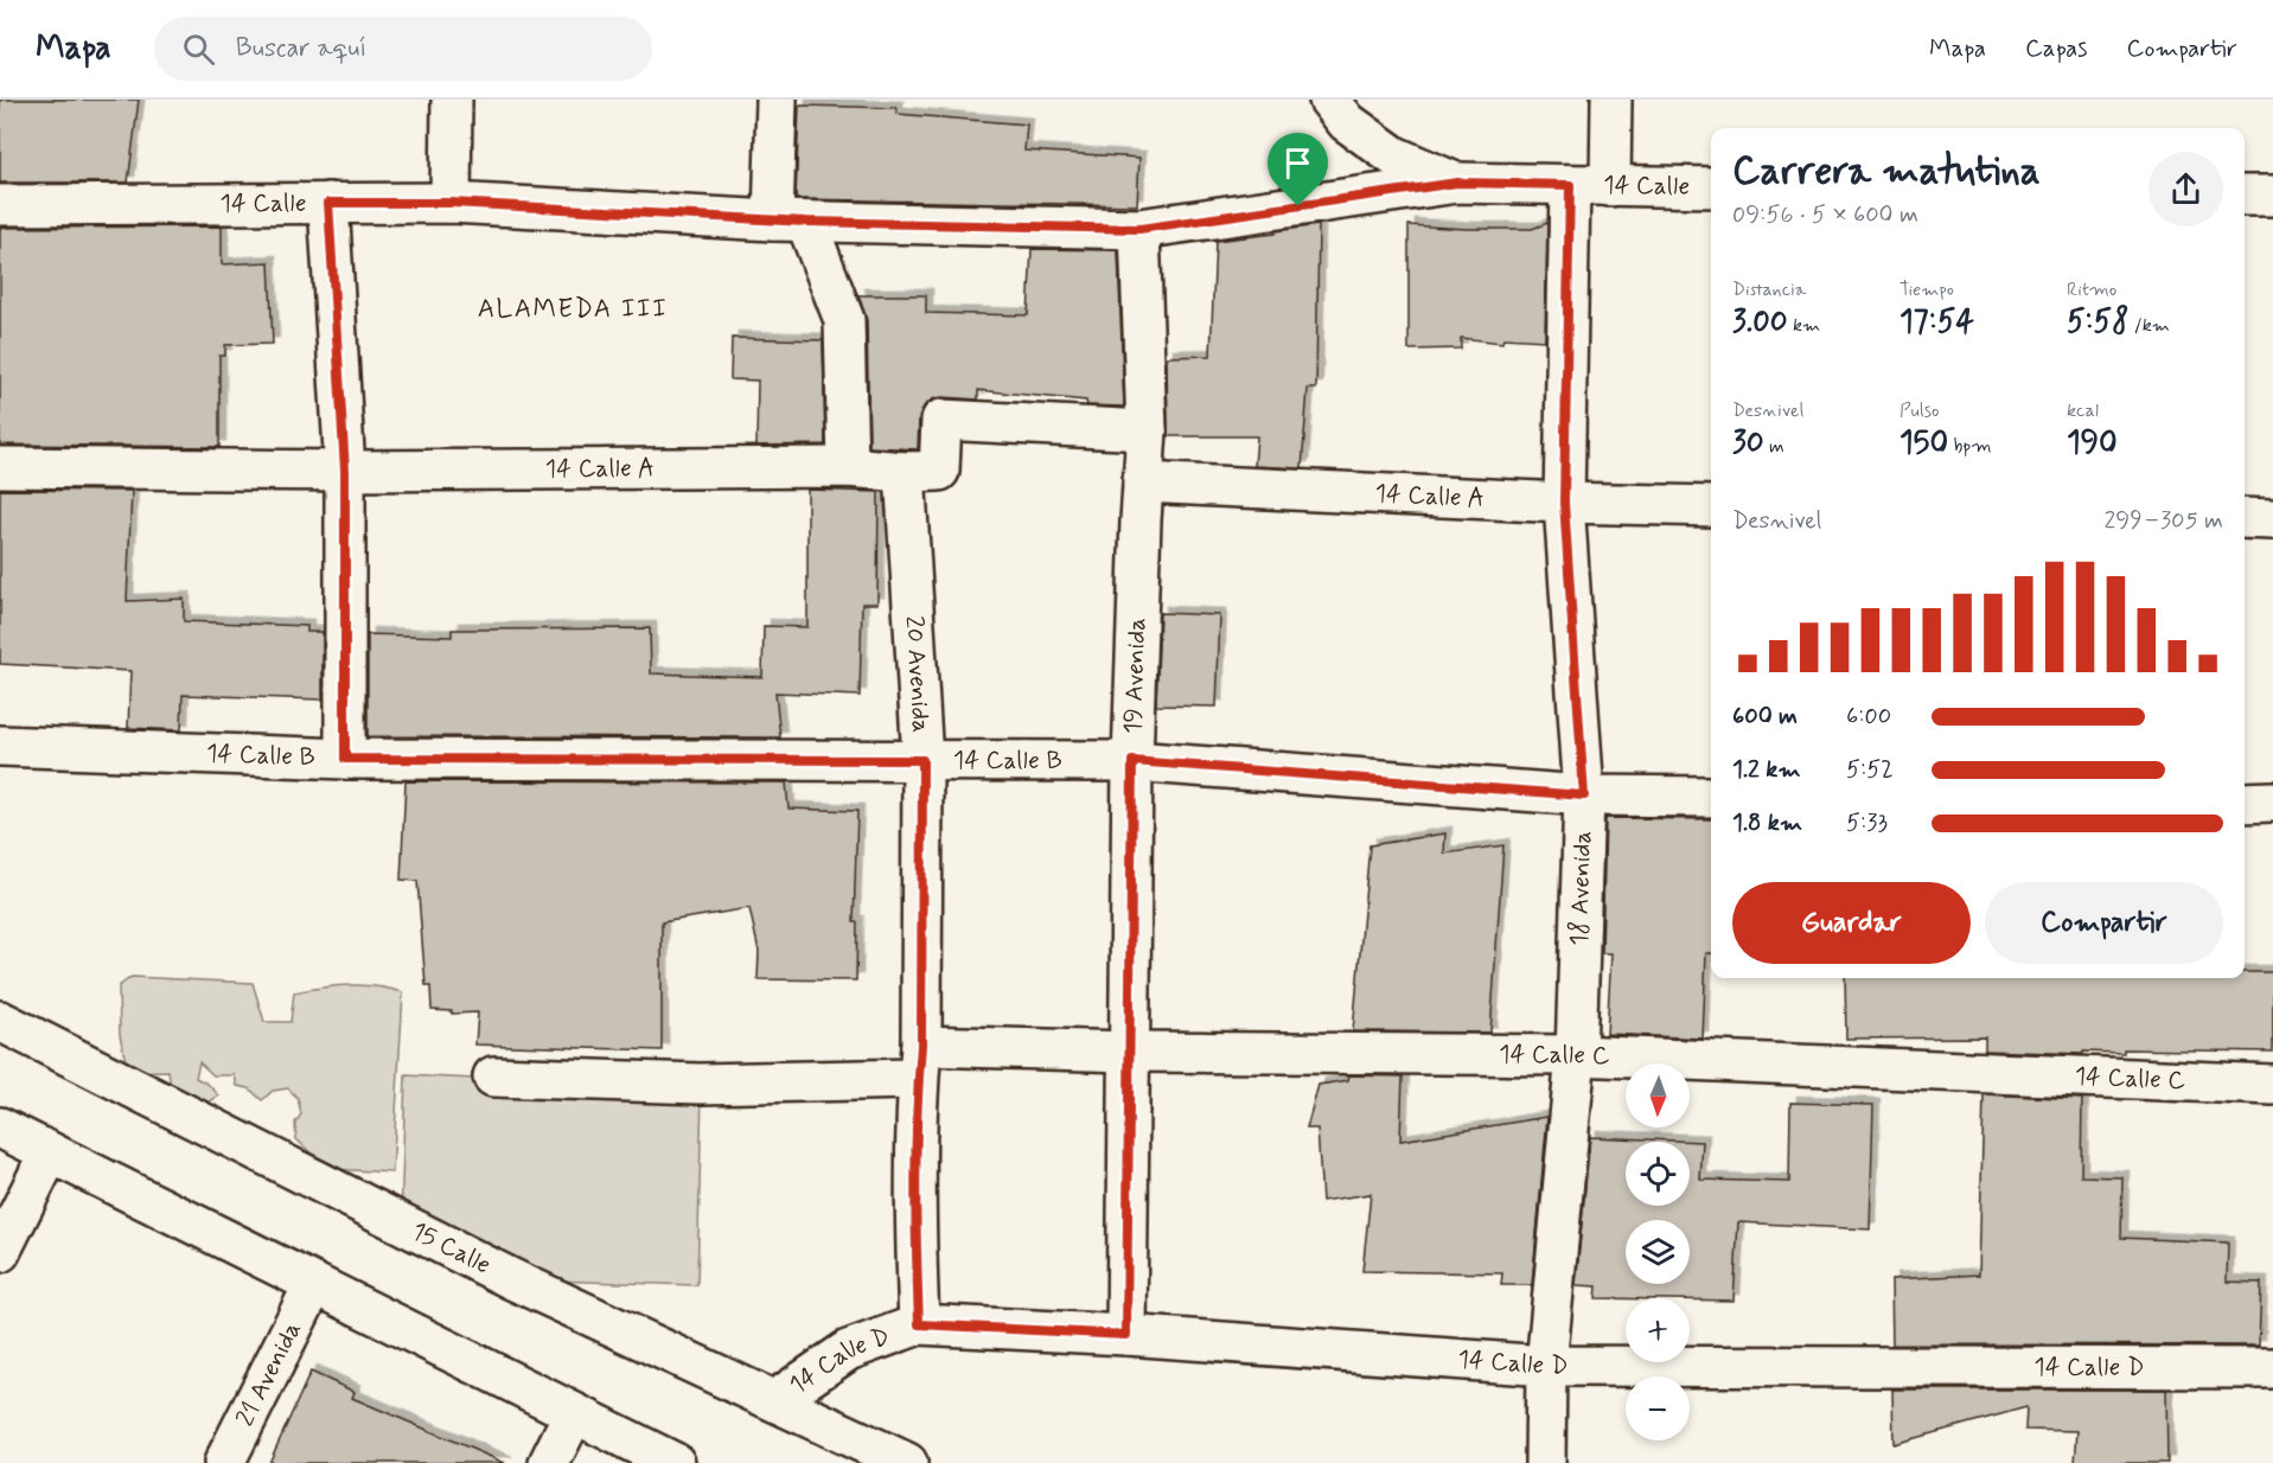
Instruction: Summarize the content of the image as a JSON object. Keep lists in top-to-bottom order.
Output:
{
  "streets": {
    "street": [
      "14 Calle",
      "14 Calle A",
      "20 Avenida",
      "19 Avenida",
      "14 Calle B",
      "18 Avenida",
      "14 Calle C",
      "15 Calle",
      "14 Calle D",
      "21 Avenida"
    ]
  },
  "crossings": [
    ["14 Calle", "19 Avenida"],
    ["14 Calle", "18 Avenida"],
    ["14 Calle A", "20 Avenida"],
    ["14 Calle A", "19 Avenida"],
    ["14 Calle A", "18 Avenida"],
    ["20 Avenida", "14 Calle B"],
    ["20 Avenida", "14 Calle C"],
    ["20 Avenida", "14 Calle D"],
    ["19 Avenida", "14 Calle B"],
    ["19 Avenida", "14 Calle C"],
    ["19 Avenida", "14 Calle D"],
    ["14 Calle B", "18 Avenida"],
    ["18 Avenida", "14 Calle C"],
    ["18 Avenida", "14 Calle D"],
    ["15 Calle", "14 Calle D"]
  ],
  "districts": ["ALAMEDA III"],
  "north": "bottom",
  "page": {
    "header": "Mapa",
    "search": "Buscar aquí",
    "nav": ["Mapa", "Capas", "Compartir"],
    "heading": ["Carrera matutina", "09:56 · 5 × 600 m"],
    "stats": [
      ["Distancia", "3.00 km"],
      ["Tiempo", "17:54"],
      ["Ritmo", "5:58 /km"],
      ["Desnivel", "30 m"],
      ["Pulso", "150 bpm"],
      ["kcal", "190"]
    ],
    "chart": ["Desnivel", "299–305 m"],
    "list": [
      {
        "name": "600 m",
        "note": "6:00"
      },
      {
        "name": "1.2 km",
        "note": "5:52"
      },
      {
        "name": "1.8 km",
        "note": "5:33"
      }
    ],
    "buttons": ["Guardar", "Compartir"],
    "map_buttons": ["+", "−"]
  }
}
